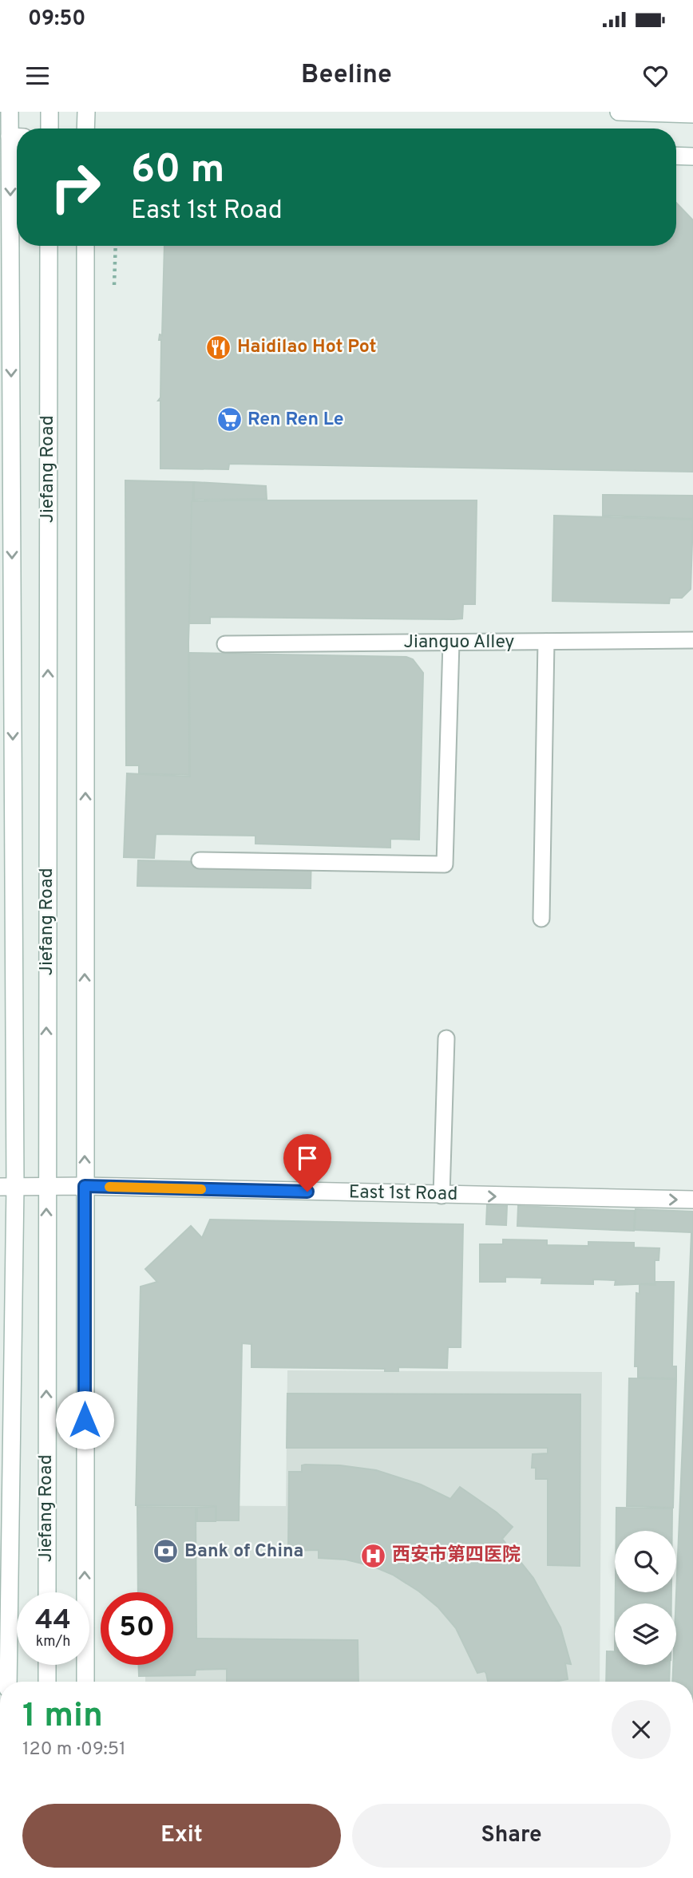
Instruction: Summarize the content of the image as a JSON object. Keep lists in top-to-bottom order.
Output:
{
  "streets": {
    "main road": ["Jiefang Road", "East 1st Road"],
    "lane": ["Jianguo Alley"]
  },
  "crossings": [
    ["Jiefang Road", "East 1st Road"]
  ],
  "one_way": ["East 1st Road"],
  "places": {
    "restaurant": ["Haidilao Hot Pot"],
    "supermarket": ["Ren Ren Le"],
    "bank": ["Bank of China"],
    "hospital": ["西安市第四医院"]
  },
  "page": {
    "status": "09:50",
    "header": "Beeline",
    "turn": ["60 m", "East 1st Road"],
    "speed": "44 km/h",
    "limit": "50",
    "heading": ["1 min", "120 m · 09:51"],
    "buttons": ["Exit", "Share"]
  }
}
